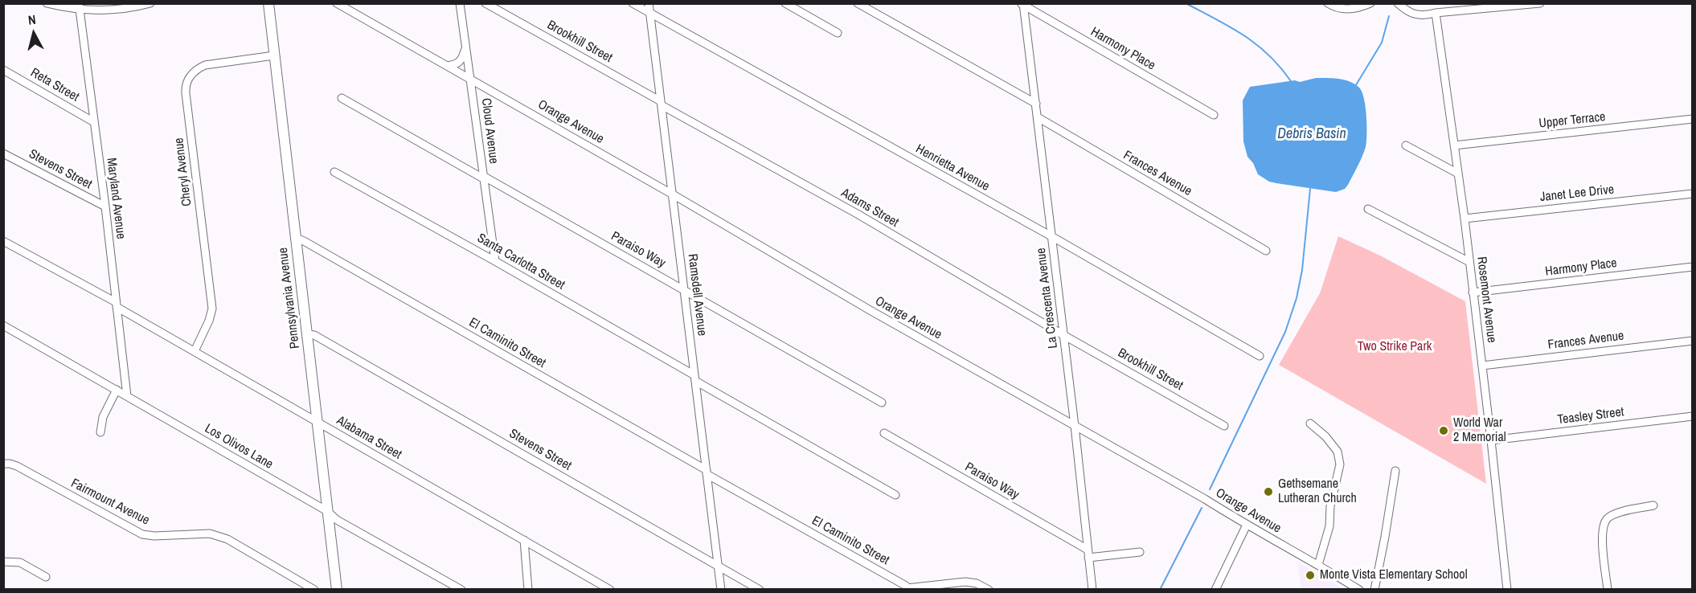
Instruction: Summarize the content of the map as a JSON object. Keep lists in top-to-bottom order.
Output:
{
  "streets": {
    "main road": ["Pennsylvania Avenue"],
    "street": [
      "Brookhill Street",
      "Harmony Place",
      "Reta Street",
      "Upper Terrace",
      "Orange Avenue",
      "Cloud Avenue",
      "Henrietta Avenue",
      "Stevens Street",
      "Cheryl Avenue",
      "Frances Avenue",
      "Janet Lee Drive",
      "Maryland Avenue",
      "Adams Street",
      "Paraiso Way",
      "Santa Carlotta Street",
      "Ramsdell Avenue",
      "La Crescenta Avenue",
      "Rosemont Avenue",
      "El Caminito Street",
      "Teasley Street",
      "Alabama Street",
      "Los Olivos Lane",
      "Fairmount Avenue"
    ]
  },
  "crossings": [
    ["Brookhill Street", "Adams Street"],
    ["Brookhill Street", "Ramsdell Avenue"],
    ["Brookhill Street", "La Crescenta Avenue"],
    ["Harmony Place", "La Crescenta Avenue"],
    ["Harmony Place", "Rosemont Avenue"],
    ["Reta Street", "Maryland Avenue"],
    ["Upper Terrace", "Rosemont Avenue"],
    ["Orange Avenue", "Cloud Avenue"],
    ["Orange Avenue", "Ramsdell Avenue"],
    ["Orange Avenue", "La Crescenta Avenue"],
    ["Cloud Avenue", "Paraiso Way"],
    ["Cloud Avenue", "Santa Carlotta Street"],
    ["Henrietta Avenue", "Ramsdell Avenue"],
    ["Henrietta Avenue", "La Crescenta Avenue"],
    ["Stevens Street", "Maryland Avenue"],
    ["Stevens Street", "Ramsdell Avenue"],
    ["Stevens Street", "Pennsylvania Avenue"],
    ["Cheryl Avenue", "Pennsylvania Avenue"],
    ["Cheryl Avenue", "Alabama Street"],
    ["Frances Avenue", "La Crescenta Avenue"],
    ["Frances Avenue", "Rosemont Avenue"],
    ["Janet Lee Drive", "Rosemont Avenue"],
    ["Maryland Avenue", "Alabama Street"],
    ["Maryland Avenue", "Los Olivos Lane"],
    ["Adams Street", "Ramsdell Avenue"],
    ["Adams Street", "La Crescenta Avenue"],
    ["Paraiso Way", "Ramsdell Avenue"],
    ["Paraiso Way", "La Crescenta Avenue"],
    ["Santa Carlotta Street", "Ramsdell Avenue"],
    ["Ramsdell Avenue", "El Caminito Street"],
    ["Pennsylvania Avenue", "El Caminito Street"],
    ["Pennsylvania Avenue", "Alabama Street"],
    ["Pennsylvania Avenue", "Los Olivos Lane"],
    ["Rosemont Avenue", "Teasley Street"]
  ],
  "water": ["Debris Basin"],
  "parks": ["Two Strike Park"],
  "places": ["World War 2 Memorial", "Gethsemane Lutheran Church", "Monte Vista Elementary School"],
  "north": "top"
}
